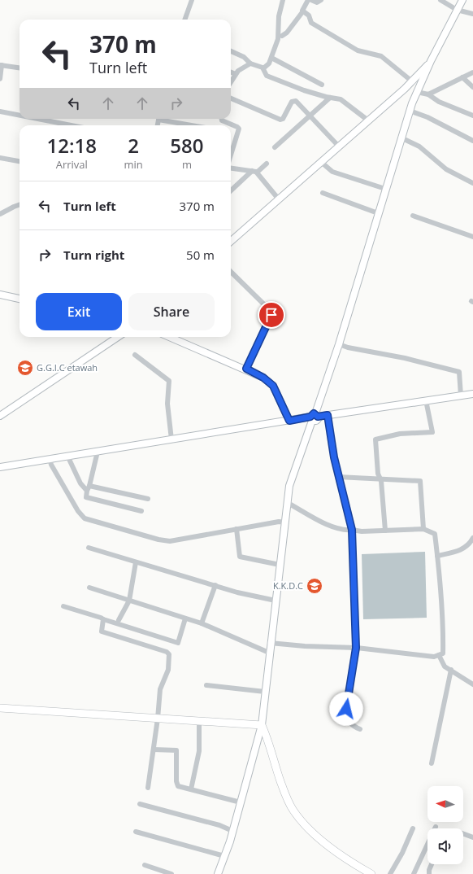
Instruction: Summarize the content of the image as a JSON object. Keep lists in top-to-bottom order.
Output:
{
  "places": {
    "school or university": ["G.G.I.C etawah", "K.K.D.C"]
  },
  "north": "left",
  "page": {
    "turn": ["370 m", "Turn left"],
    "eta": [
      "12:18",
      "Arrival",
      "2",
      "min",
      "580",
      "m"
    ],
    "list": [
      {
        "name": "Turn left",
        "value": "370 m"
      },
      {
        "name": "Turn right",
        "value": "50 m"
      }
    ],
    "buttons": ["Exit", "Share"]
  }
}
